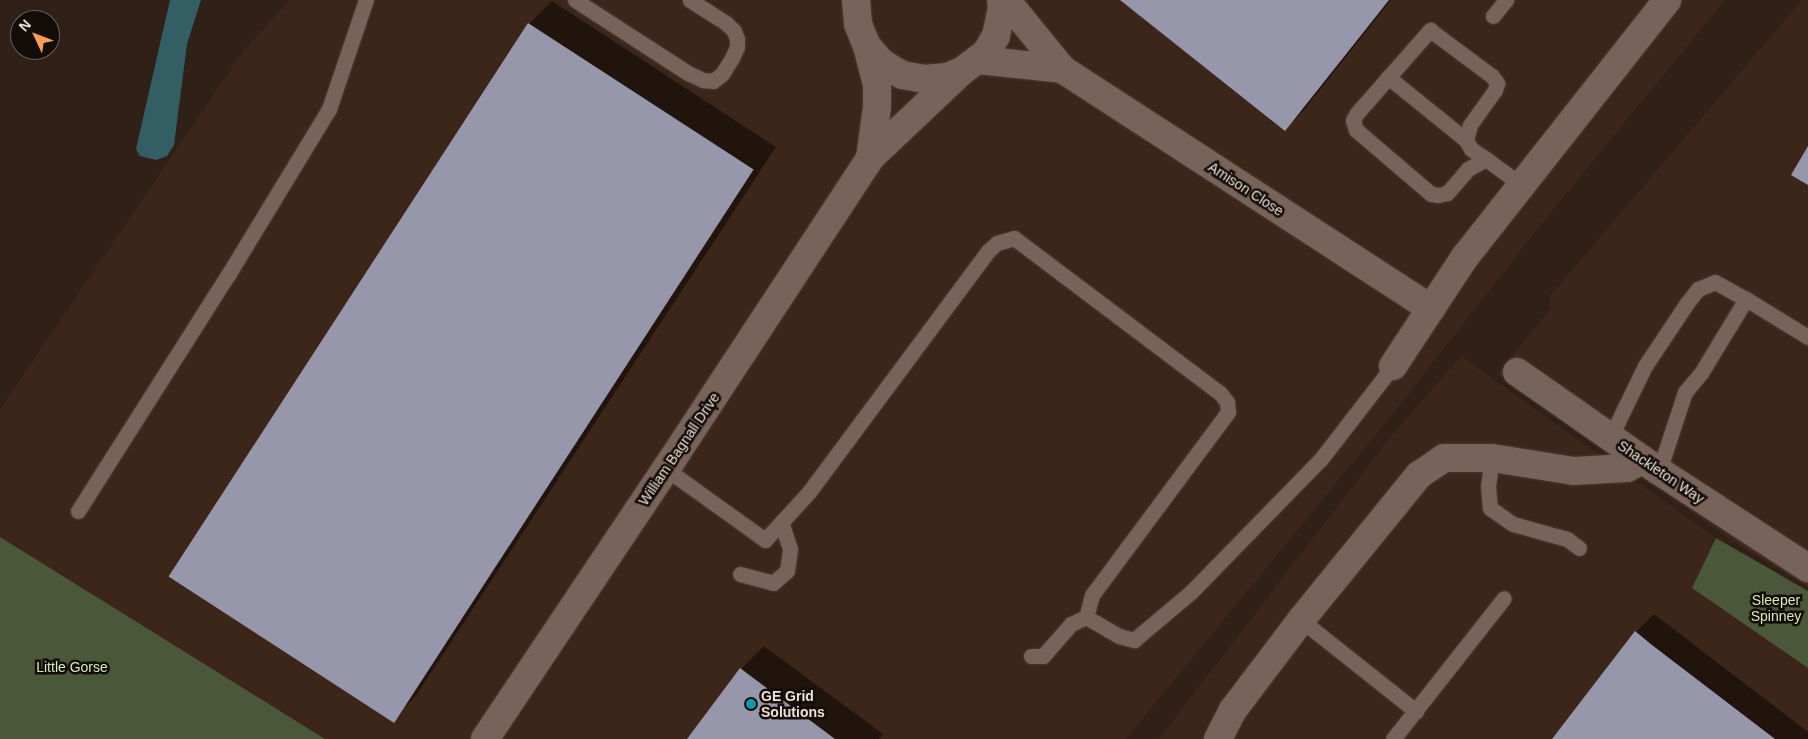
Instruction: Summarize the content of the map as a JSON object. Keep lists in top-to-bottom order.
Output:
{
  "streets": {
    "street": ["Amison Close", "William Bagnall Drive", "Shackleton Way"]
  },
  "crossings": [
    ["Amison Close", "William Bagnall Drive"]
  ],
  "parks": ["Sleeper Spinney", "Little Gorse"],
  "places": ["GE Grid Solutions"],
  "north": "top left"
}
